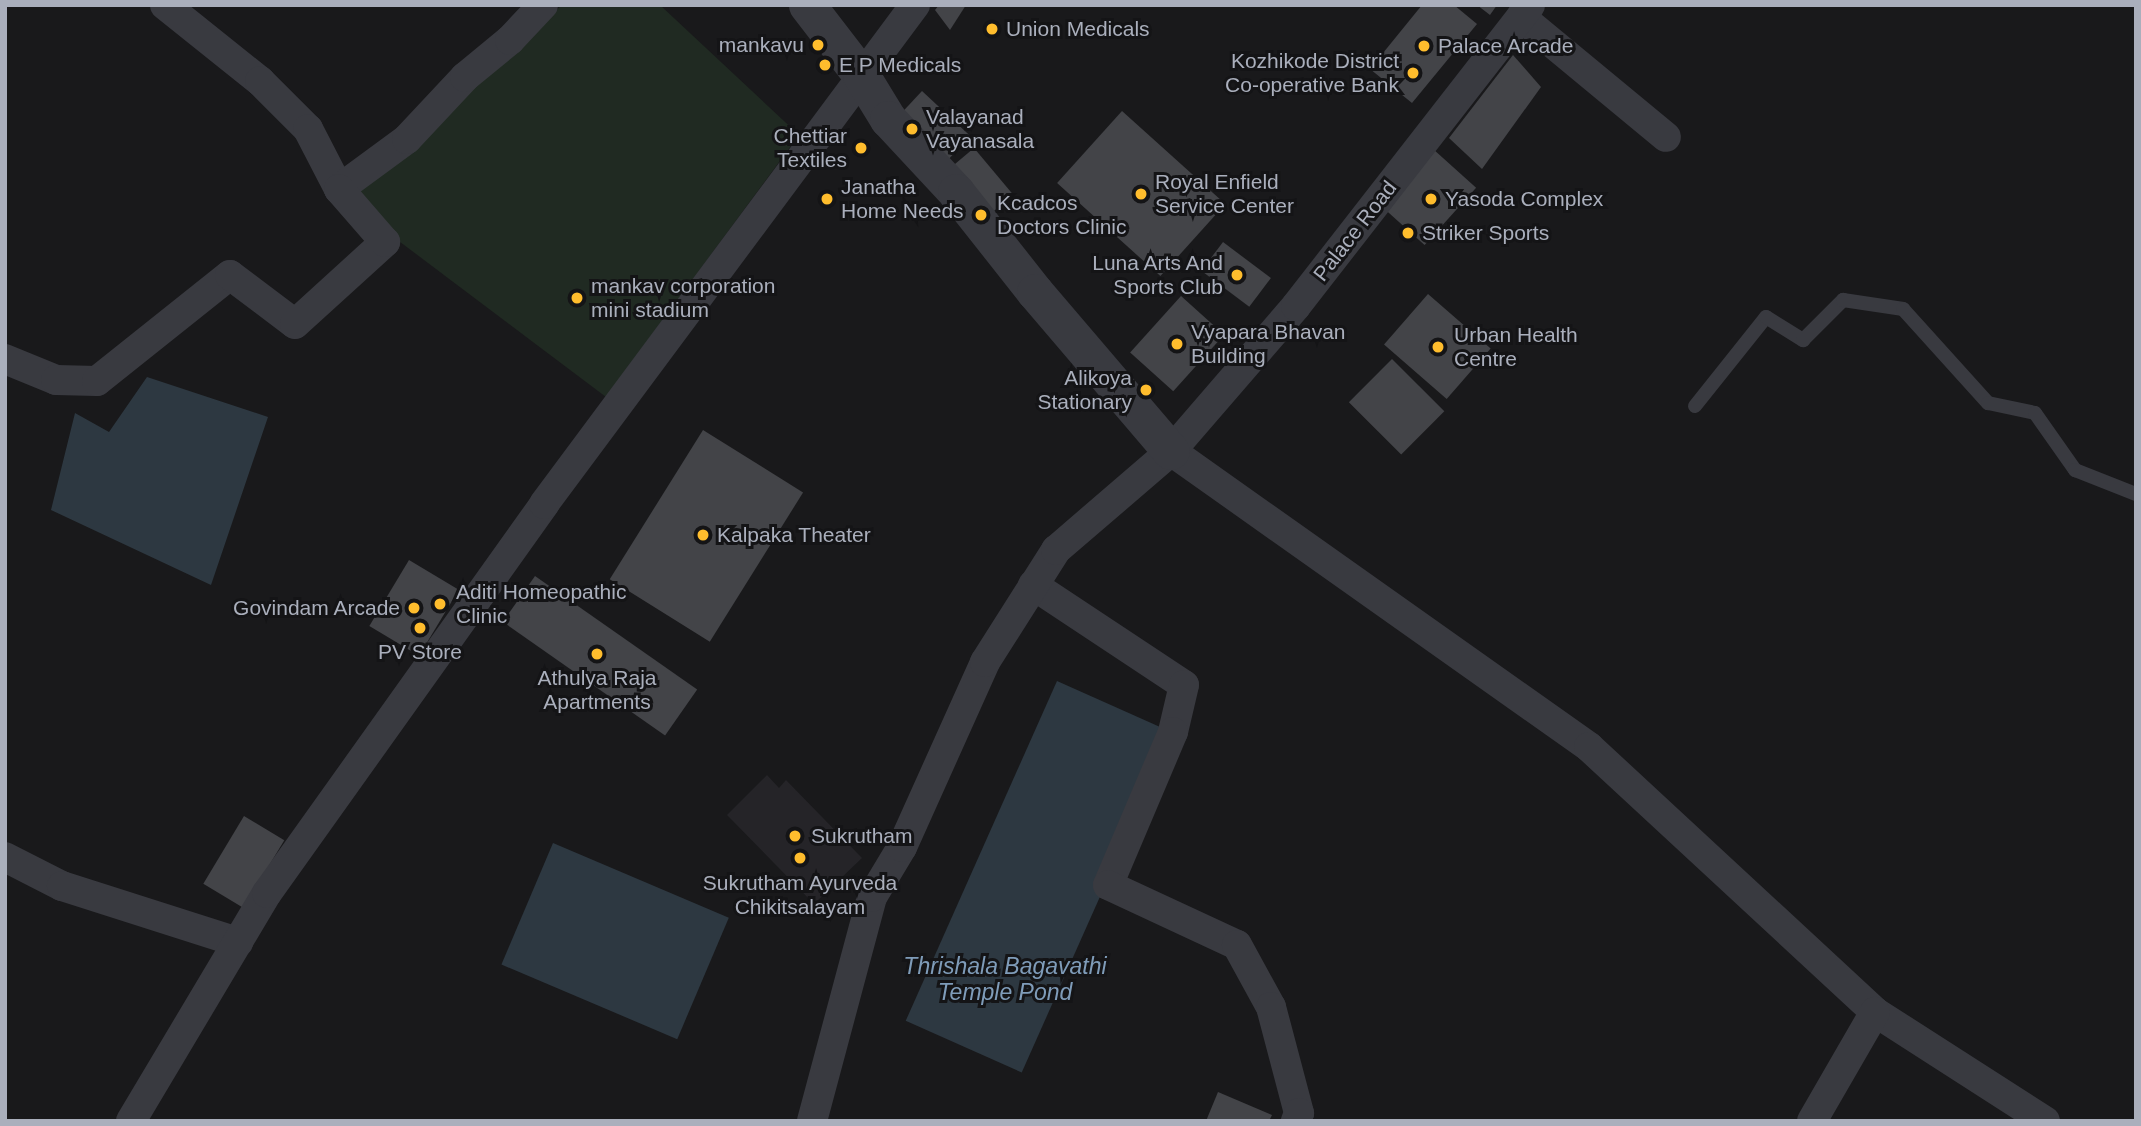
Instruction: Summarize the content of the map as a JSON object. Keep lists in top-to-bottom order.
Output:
{
  "streets": {
    "street": ["Palace Road"]
  },
  "water": ["Thrishala Bagavathi Temple Pond"],
  "places": [
    "Union Medicals",
    "mankavu",
    "Palace Arcade",
    "E P Medicals",
    "Kozhikode District Co-operative Bank",
    "Valayanad Vayanasala",
    "Chettiar Textiles",
    "Royal Enfield Service Center",
    "Janatha Home Needs",
    "Yasoda Complex",
    "Kcadcos Doctors Clinic",
    "Striker Sports",
    "Luna Arts And Sports Club",
    "mankav corporation mini stadium",
    "Vyapara Bhavan Building",
    "Urban Health Centre",
    "Alikoya Stationary",
    "Kalpaka Theater",
    "Aditi Homeopathic Clinic",
    "Govindam Arcade",
    "PV Store",
    "Athulya Raja Apartments",
    "Sukrutham",
    "Sukrutham Ayurveda Chikitsalayam"
  ]
}
